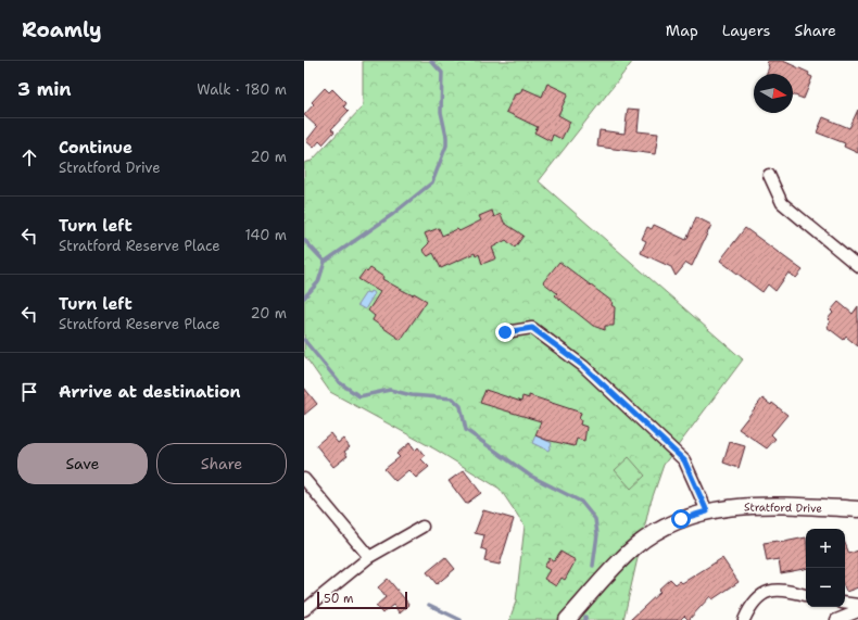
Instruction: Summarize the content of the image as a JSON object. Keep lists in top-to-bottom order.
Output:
{
  "streets": {
    "street": ["Stratford Drive"]
  },
  "scale_bar": "50 m",
  "north": "right",
  "page": {
    "header": "Roamly",
    "nav": ["Map", "Layers", "Share"],
    "heading": ["3 min", "Walk · 180 m"],
    "list": [
      ["Continue", "Stratford Drive", "20 m"],
      ["Turn left", "Stratford Reserve Place", "140 m"],
      ["Turn left", "Stratford Reserve Place", "20 m"],
      "Arrive at destination"
    ],
    "buttons": ["Save", "Share"],
    "map_buttons": ["+", "−"],
    "scale": "50 m"
  }
}
